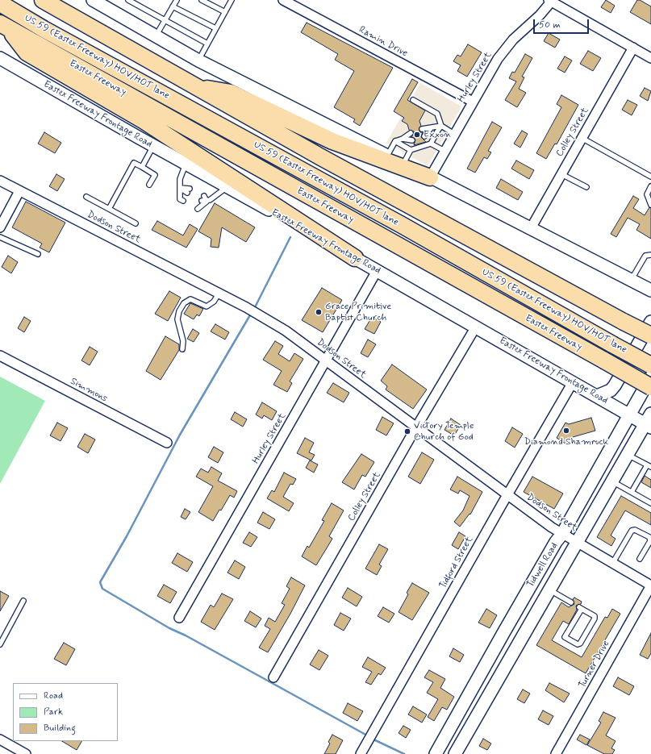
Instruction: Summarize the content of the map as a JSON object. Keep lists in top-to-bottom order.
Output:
{
  "streets": {
    "highway": ["US 59 (Eastex Freeway) HOV/HOT lane", "Eastex Freeway"],
    "main road": ["Eastex Freeway Frontage Road", "Tidwell Road"],
    "street": [
      "Ramin Drive",
      "Hurley Street",
      "Colley Street",
      "Dodson Street",
      "Simmons",
      "Tidford Street",
      "Turner Drive"
    ]
  },
  "crossings": [
    ["Ramin Drive", "Hurley Street"],
    ["Hurley Street", "Eastex Freeway Frontage Road"],
    ["Hurley Street", "Dodson Street"],
    ["Eastex Freeway Frontage Road", "Colley Street"],
    ["Eastex Freeway Frontage Road", "Tidford Street"],
    ["Eastex Freeway Frontage Road", "Tidwell Road"],
    ["Colley Street", "Dodson Street"],
    ["Dodson Street", "Tidford Street"],
    ["Dodson Street", "Tidwell Road"],
    ["Dodson Street", "Turner Drive"]
  ],
  "places": [
    "Exxon",
    "Grace Primitive Baptist Church",
    "Diamond Shamrock",
    "Victory Temple Church of God"
  ],
  "legend": ["Road", "Park", "Building"],
  "scale_bar": "50 m"
}
